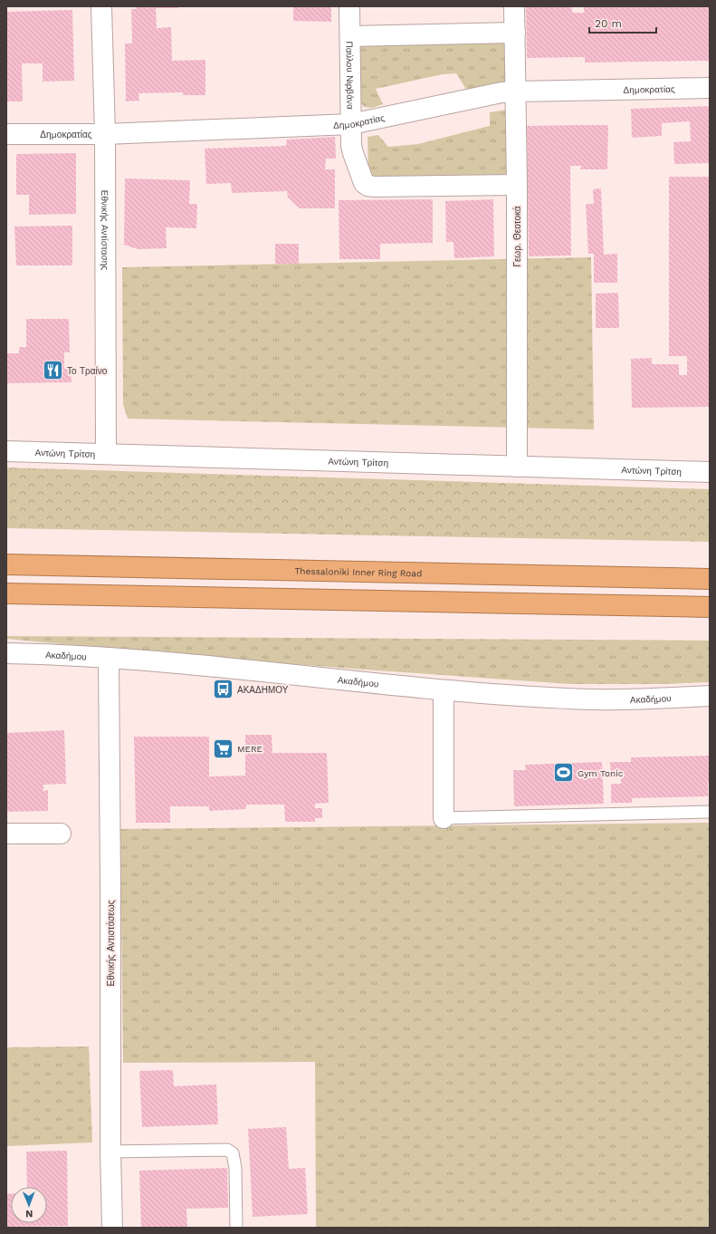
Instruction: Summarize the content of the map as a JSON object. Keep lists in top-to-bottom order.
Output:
{
  "streets": {
    "highway": ["Thessaloniki Inner Ring Road"],
    "street": [
      "Παύλου Νιρβάνα",
      "Δημοκρατίας",
      "Εθνικής Αντίστασης",
      "Γεωρ. Θεοτοκά",
      "Αντώνη Τρίτση",
      "Ακαδήμου",
      "Εθνικής Αντιστάσεως"
    ]
  },
  "crossings": [
    ["Παύλου Νιρβάνα", "Δημοκρατίας"],
    ["Παύλου Νιρβάνα", "Γεωρ. Θεοτοκά"],
    ["Δημοκρατίας", "Εθνικής Αντίστασης"],
    ["Δημοκρατίας", "Γεωρ. Θεοτοκά"],
    ["Εθνικής Αντίστασης", "Αντώνη Τρίτση"],
    ["Γεωρ. Θεοτοκά", "Αντώνη Τρίτση"],
    ["Ακαδήμου", "Εθνικής Αντιστάσεως"]
  ],
  "places": {
    "restaurant": ["Το Τραίνο"],
    "bus stop": ["ΑΚΑΔΗΜΟΥ"],
    "supermarket": ["MERE"],
    "sports": ["Gym Tonic"]
  },
  "scale_bar": "20 m",
  "north": "bottom"
}
